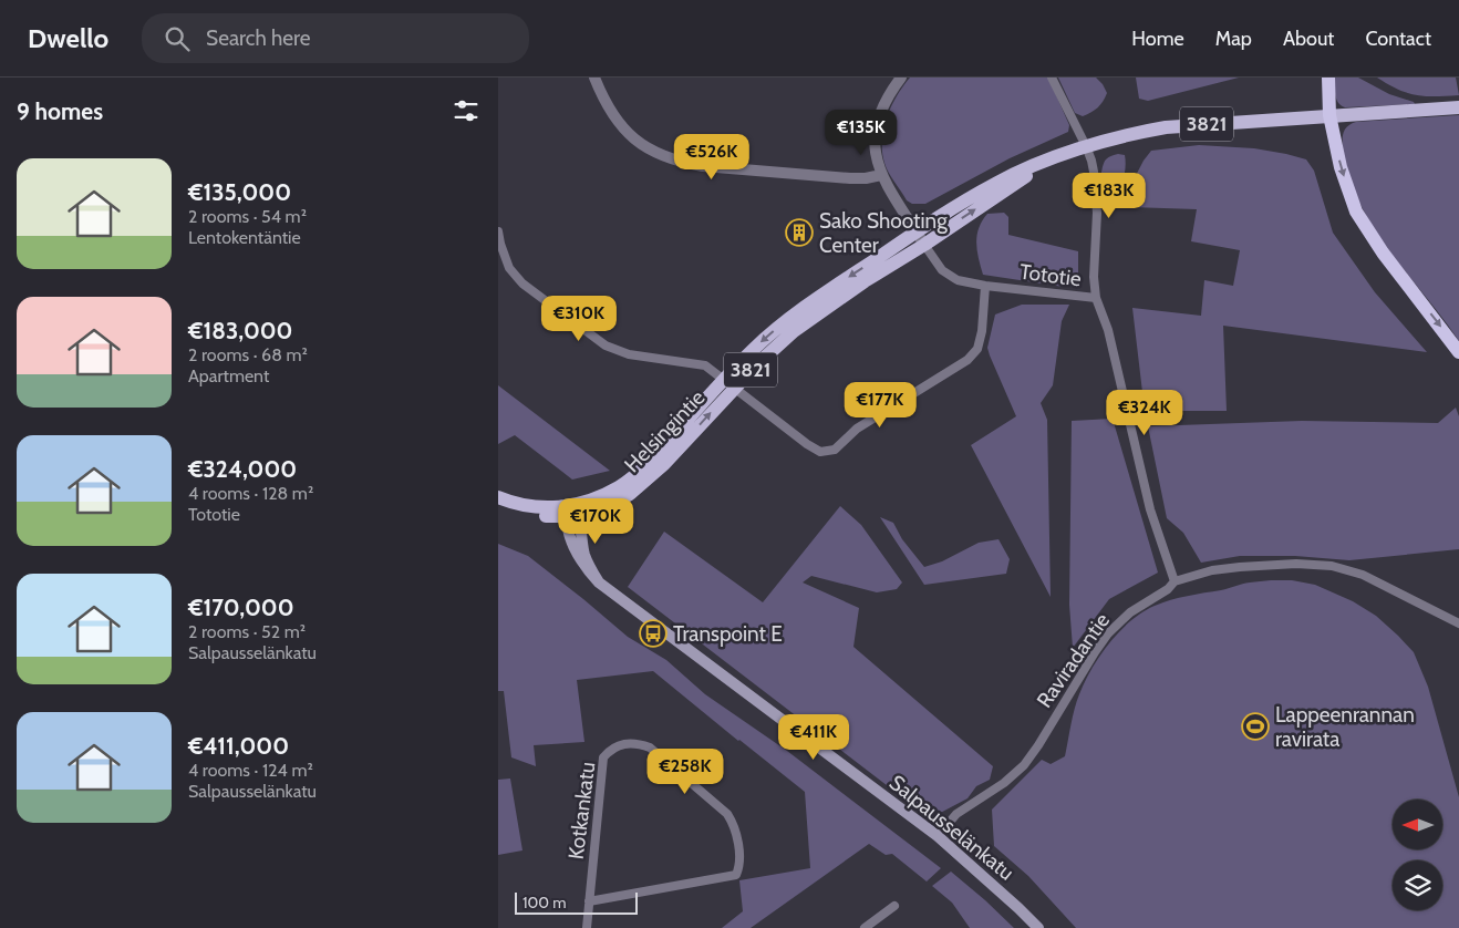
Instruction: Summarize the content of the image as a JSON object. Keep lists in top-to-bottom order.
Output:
{
  "streets": {
    "main road": ["3821", "Helsingintie", "Salpausselänkatu"],
    "street": ["Tototie", "Raviradantie", "Kotkankatu"]
  },
  "crossings": [
    ["Tototie", "Helsingintie"],
    ["Tototie", "Raviradantie"],
    ["Helsingintie", "Salpausselänkatu"],
    ["Raviradantie", "Salpausselänkatu"]
  ],
  "places": {
    "building": ["Sako Shooting Center"],
    "bus stop": ["Transpoint E"],
    "sports": ["Lappeenrannan ravirata"]
  },
  "scale_bar": "100 m",
  "north": "left",
  "page": {
    "header": "Dwello",
    "search": "Search here",
    "nav": [
      "Home",
      "Map",
      "About",
      "Contact"
    ],
    "heading": "9 homes",
    "price": [
      "€135K",
      "€526K",
      "€183K",
      "€310K",
      "€177K",
      "€324K",
      "€170K",
      "€411K",
      "€258K"
    ],
    "list": [
      {
        "name": "€135,000",
        "note": "2 rooms · 54 m² · Lentokentäntie"
      },
      {
        "name": "€183,000",
        "note": "2 rooms · 68 m² · Apartment"
      },
      {
        "name": "€324,000",
        "note": "4 rooms · 128 m² · Tototie"
      },
      {
        "name": "€170,000",
        "note": "2 rooms · 52 m² · Salpausselänkatu"
      },
      {
        "name": "€411,000",
        "note": "4 rooms · 124 m² · Salpausselänkatu"
      }
    ],
    "scale": "100 m"
  }
}
